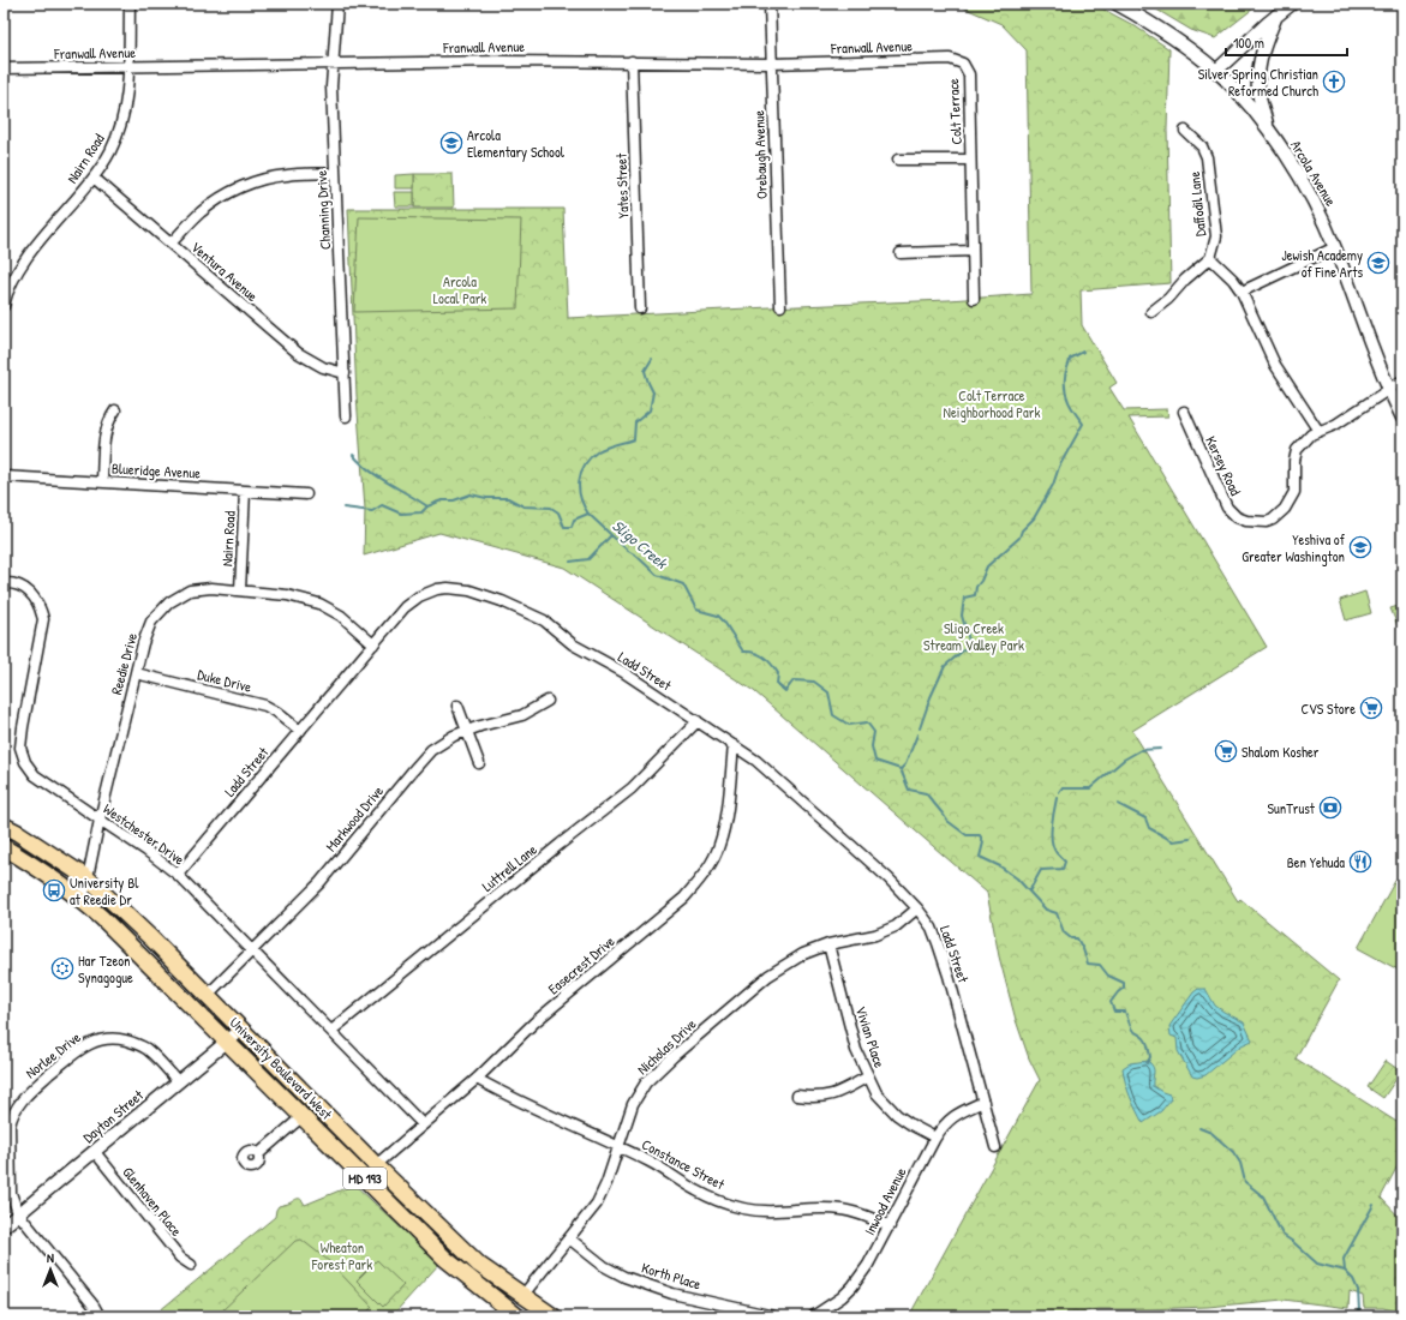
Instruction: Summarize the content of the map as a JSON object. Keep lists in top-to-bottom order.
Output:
{
  "streets": {
    "main road": ["University Boulevard West", "MD 193"],
    "street": [
      "Franwall Avenue",
      "Colt Terrace",
      "Orebaugh Avenue",
      "Nairn Road",
      "Arcola Avenue",
      "Yates Street",
      "Daffodil Lane",
      "Channing Drive",
      "Ventura Avenue",
      "Kersey Road",
      "Blueridge Avenue",
      "Reedie Drive",
      "Ladd Street",
      "Duke Drive",
      "Markwood Drive",
      "Westchester Drive",
      "Luttrell Lane",
      "Easecrest Drive",
      "Vivian Place",
      "Nicholas Drive",
      "Norlee Drive",
      "Dayton Street",
      "Constance Street",
      "Glenhaven Place",
      "Inwood Avenue",
      "Korth Place"
    ]
  },
  "crossings": [
    ["Franwall Avenue", "Colt Terrace"],
    ["Franwall Avenue", "Orebaugh Avenue"],
    ["Franwall Avenue", "Nairn Road"],
    ["Franwall Avenue", "Yates Street"],
    ["Franwall Avenue", "Channing Drive"],
    ["Nairn Road", "Ventura Avenue"],
    ["Nairn Road", "Blueridge Avenue"],
    ["Nairn Road", "Reedie Drive"],
    ["Arcola Avenue", "Kersey Road"],
    ["Channing Drive", "Ventura Avenue"],
    ["Reedie Drive", "Ladd Street"],
    ["Reedie Drive", "Duke Drive"],
    ["Reedie Drive", "Westchester Drive"],
    ["Reedie Drive", "University Boulevard West"],
    ["Ladd Street", "Duke Drive"],
    ["Ladd Street", "Westchester Drive"],
    ["Ladd Street", "Luttrell Lane"],
    ["Ladd Street", "Easecrest Drive"],
    ["Ladd Street", "Nicholas Drive"],
    ["Ladd Street", "Inwood Avenue"],
    ["Markwood Drive", "Westchester Drive"],
    ["Markwood Drive", "University Boulevard West"],
    ["Westchester Drive", "Luttrell Lane"],
    ["Westchester Drive", "Easecrest Drive"],
    ["Easecrest Drive", "University Boulevard West"],
    ["Easecrest Drive", "Constance Street"],
    ["Vivian Place", "Nicholas Drive"],
    ["Vivian Place", "Inwood Avenue"],
    ["Nicholas Drive", "University Boulevard West"],
    ["Nicholas Drive", "Constance Street"],
    ["Nicholas Drive", "Korth Place"],
    ["Norlee Drive", "Dayton Street"],
    ["University Boulevard West", "Dayton Street"],
    ["Dayton Street", "Glenhaven Place"],
    ["Constance Street", "Inwood Avenue"]
  ],
  "water": ["Sligo Creek"],
  "parks": [
    "Arcola Local Park",
    "Colt Terrace Neighborhood Park",
    "Sligo Creek Stream Valley Park",
    "Wheaton Forest Park"
  ],
  "places": {
    "church": ["Silver Spring Christian Reformed Church"],
    "school or university": ["Arcola Elementary School", "Jewish Academy of Fine Arts", "Yeshiva of Greater Washington"],
    "supermarket": ["CVS Store", "Shalom Kosher"],
    "bank": ["SunTrust"],
    "restaurant": ["Ben Yehuda"],
    "bus stop": ["University Bl at Reedie Dr"],
    "synagogue": ["Har Tzeon Synagogue"]
  },
  "scale_bar": "100 m",
  "north": "top"
}
